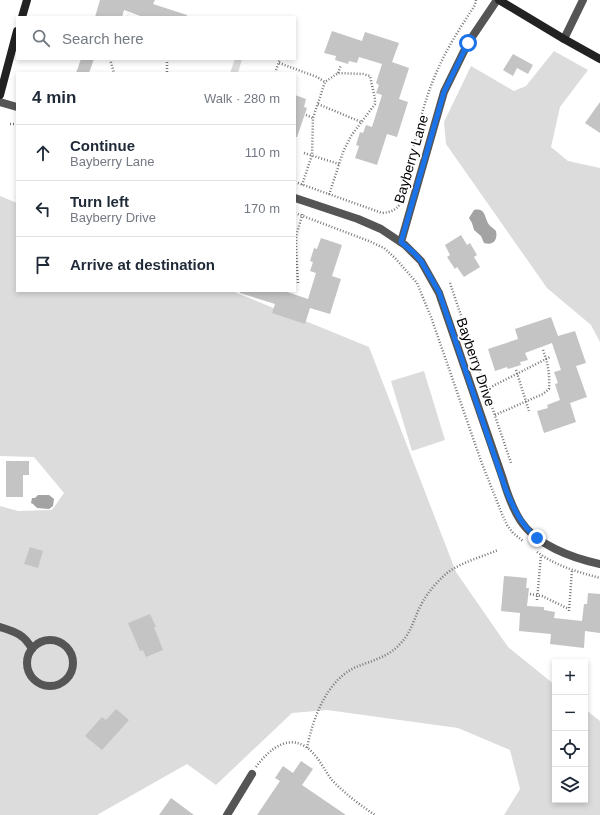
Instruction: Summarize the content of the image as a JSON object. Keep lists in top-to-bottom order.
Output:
{
  "streets": {
    "street": ["Bayberry Lane", "Bayberry Drive"]
  },
  "crossings": [
    ["Bayberry Lane", "Bayberry Drive"]
  ],
  "page": {
    "search": "Search here",
    "heading": ["4 min", "Walk · 280 m"],
    "list": [
      ["Continue", "Bayberry Lane", "110 m"],
      ["Turn left", "Bayberry Drive", "170 m"],
      "Arrive at destination"
    ],
    "map_buttons": ["+", "−"]
  }
}
